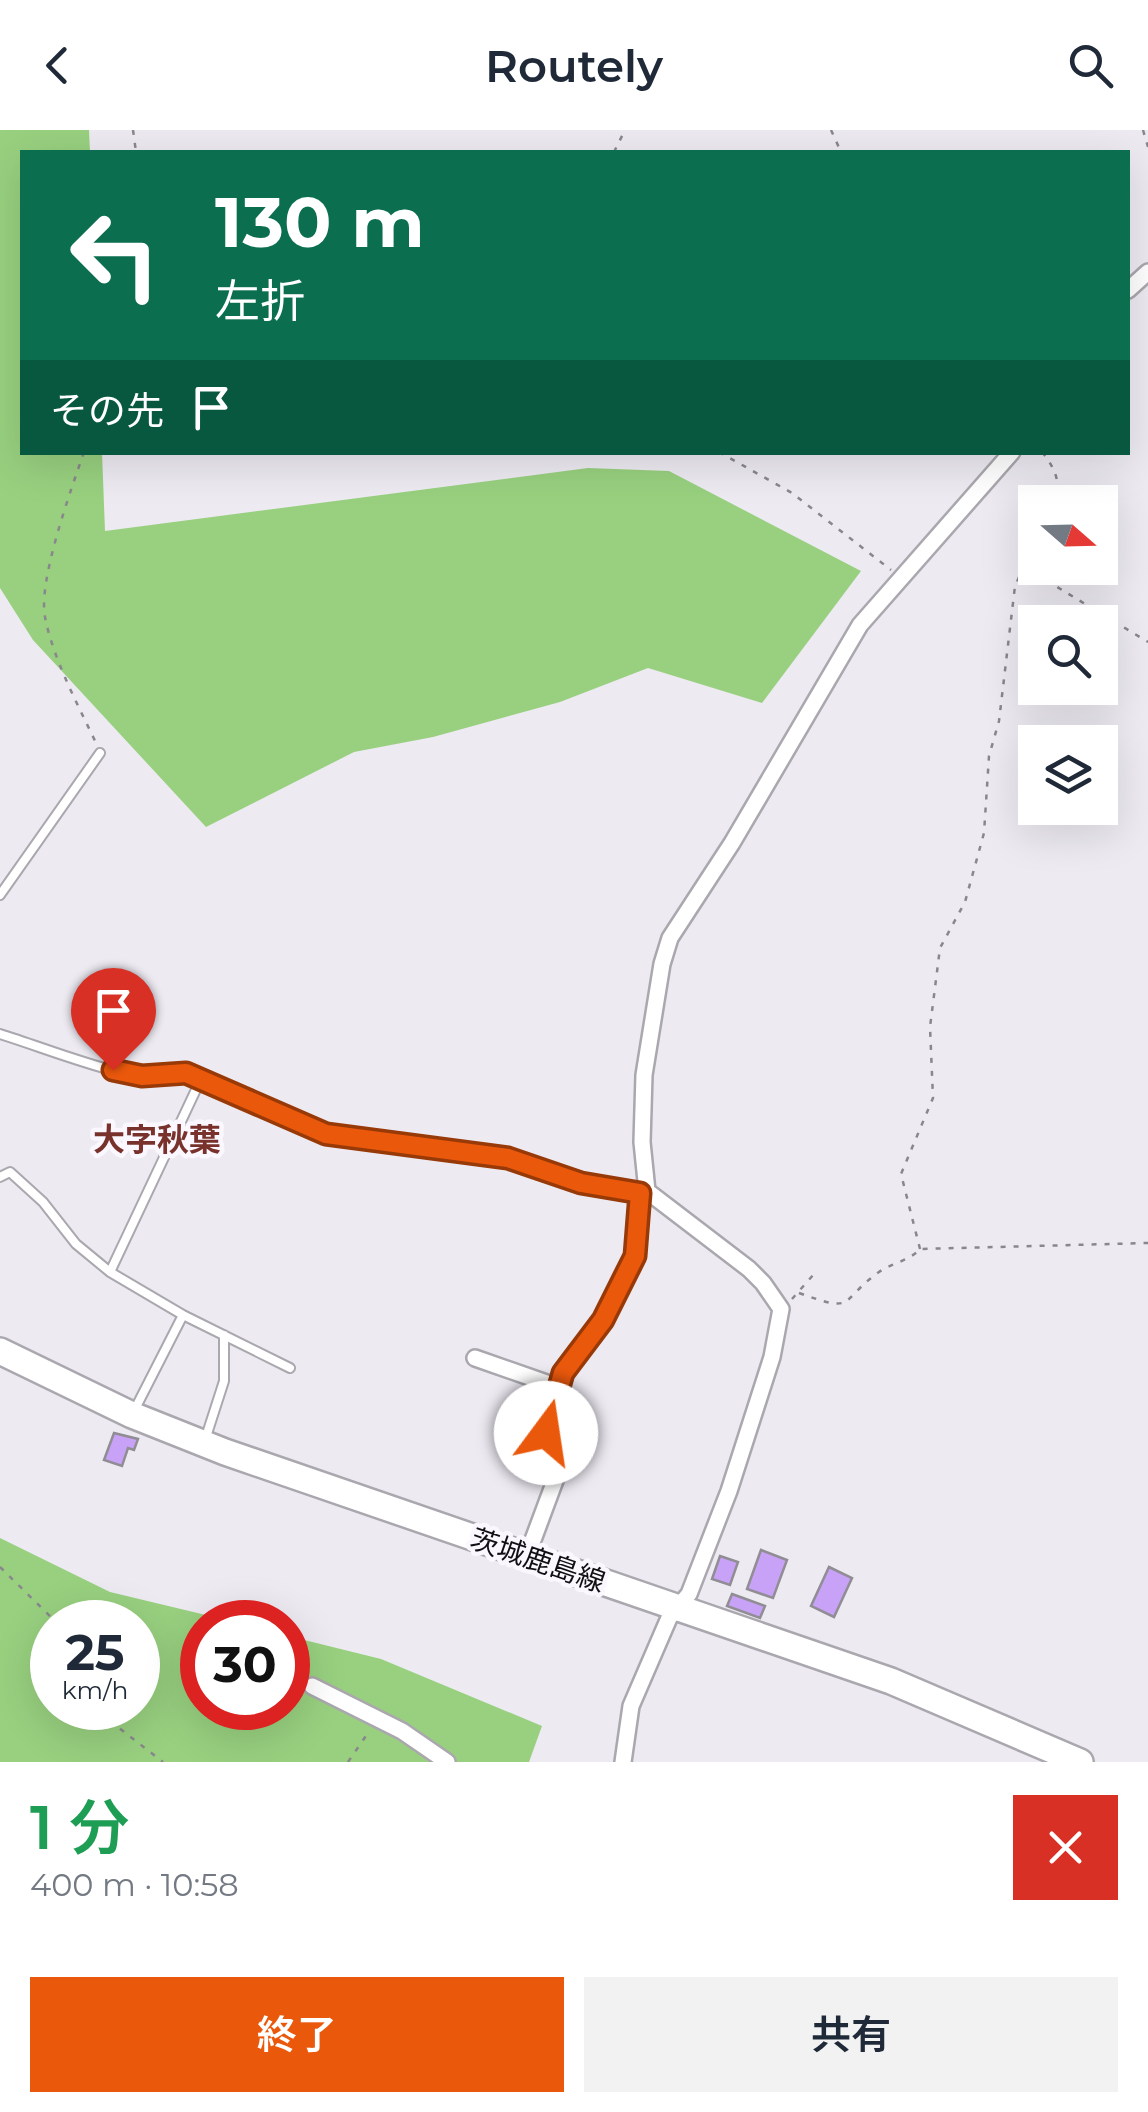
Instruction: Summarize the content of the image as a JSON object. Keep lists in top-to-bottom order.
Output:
{
  "streets": {
    "main road": ["茨城鹿島線"]
  },
  "districts": ["大字秋葉"],
  "north": "right",
  "page": {
    "header": "Routely",
    "turn": ["130 m", "左折"],
    "then": "その先",
    "speed": "25 km/h",
    "limit": "30",
    "heading": ["1 分", "400 m · 10:58"],
    "buttons": ["終了", "共有"]
  }
}
